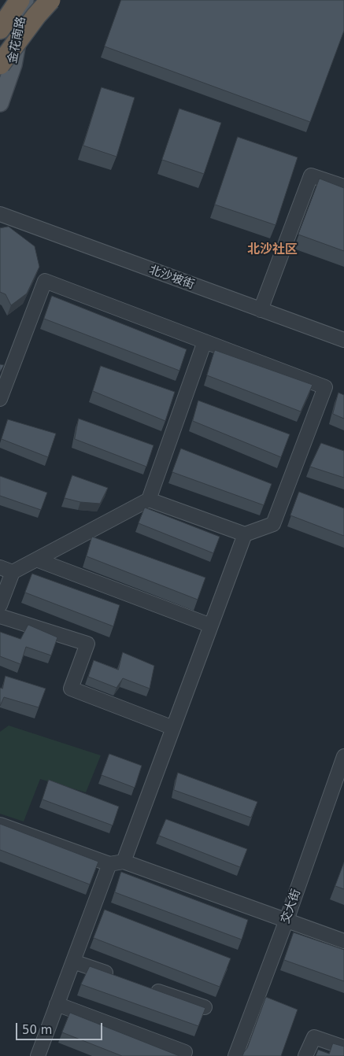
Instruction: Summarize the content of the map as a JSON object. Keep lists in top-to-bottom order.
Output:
{
  "streets": {
    "main road": ["金花南路"],
    "street": ["北沙坡街", "交大街"]
  },
  "districts": ["北沙社区"],
  "scale_bar": "50 m"
}
